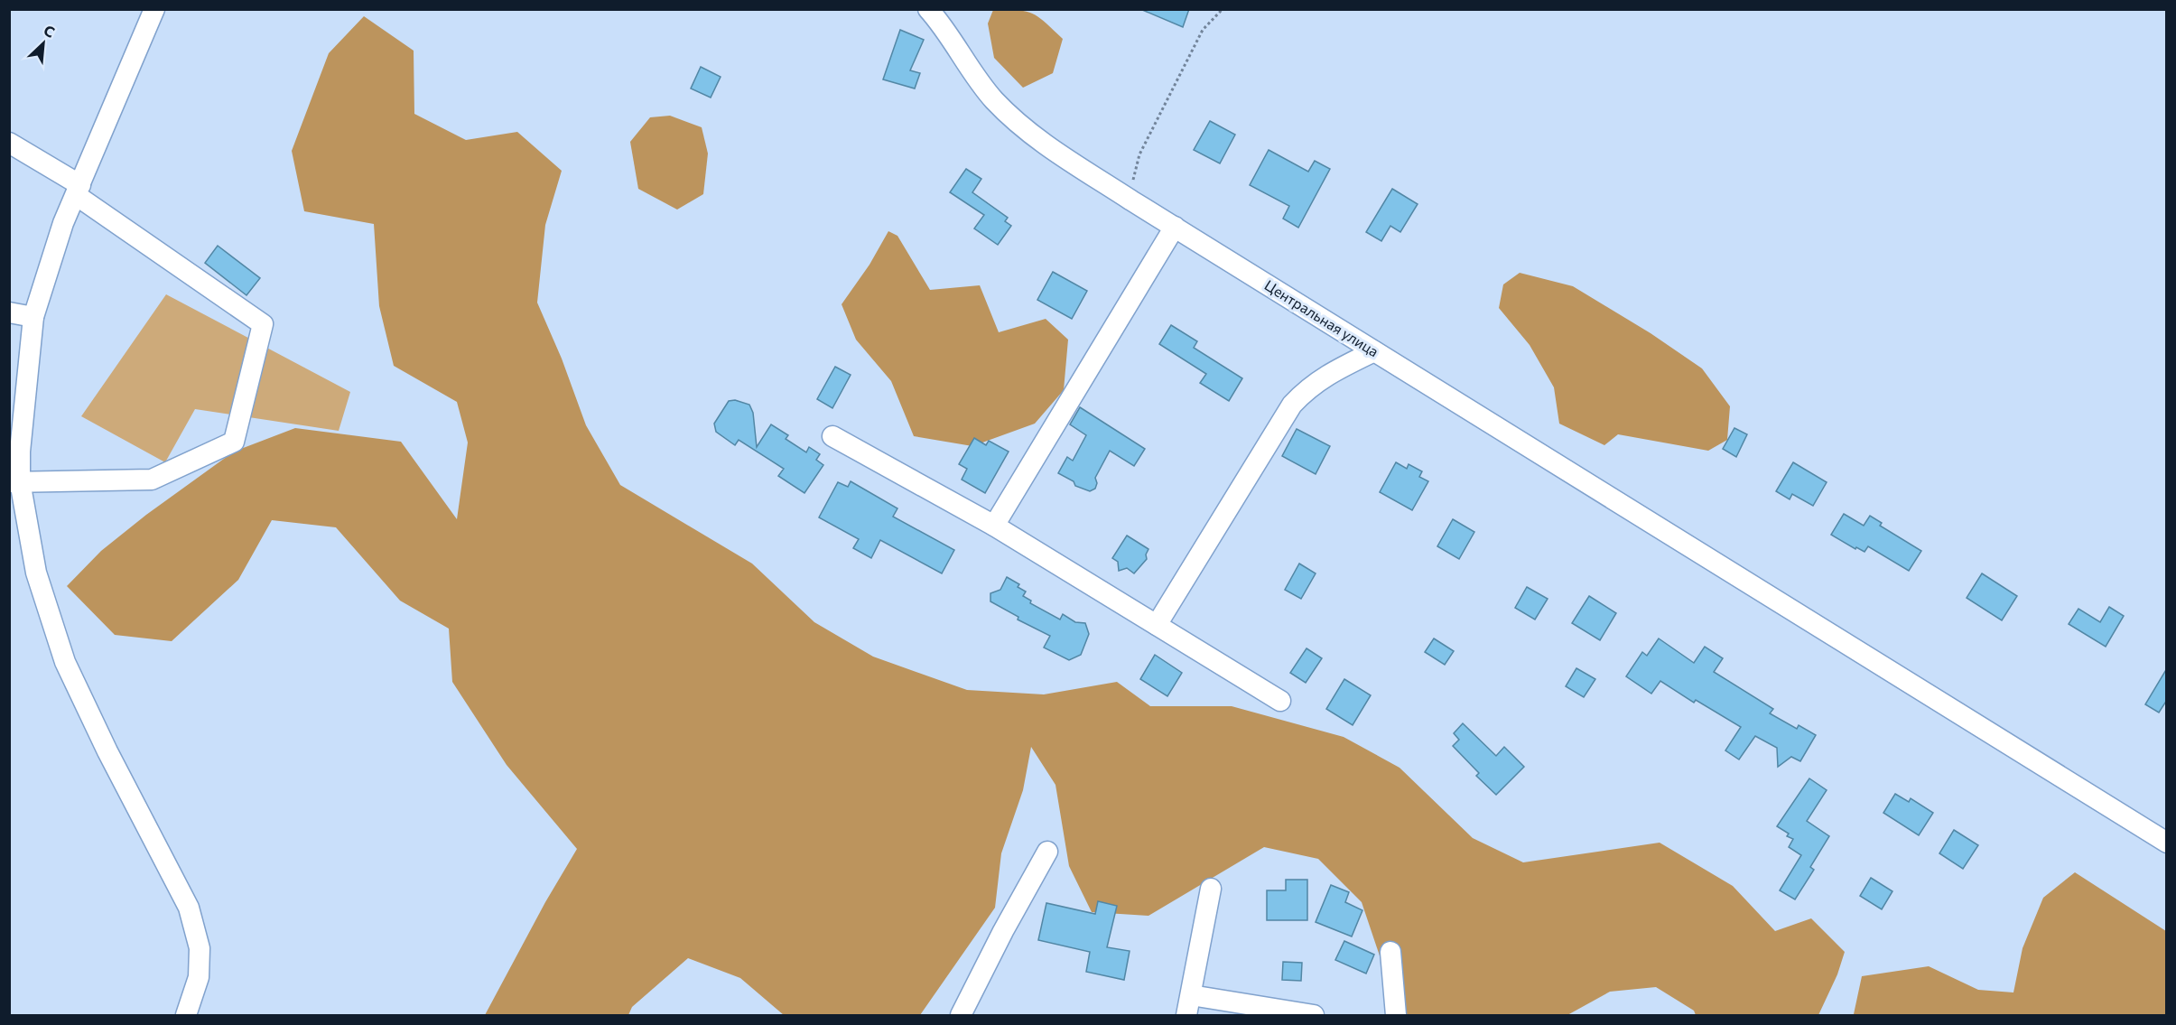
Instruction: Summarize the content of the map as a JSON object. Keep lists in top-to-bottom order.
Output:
{
  "streets": {
    "street": ["Центральная улица"]
  },
  "north": "top right"
}
